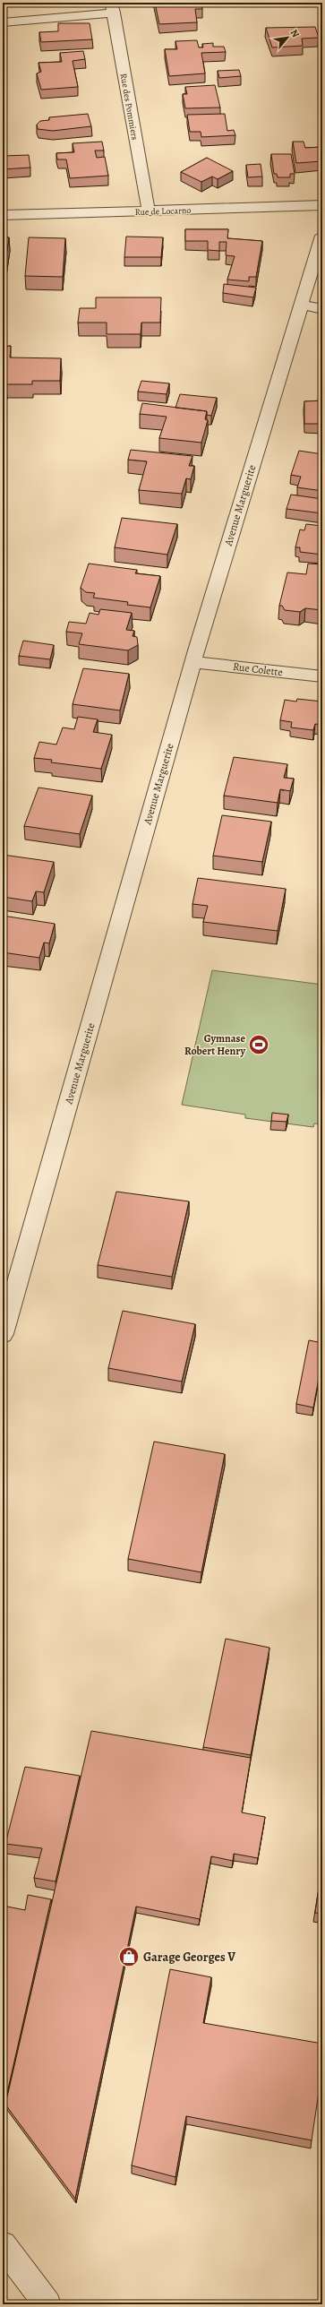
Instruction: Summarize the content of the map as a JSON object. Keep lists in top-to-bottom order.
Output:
{
  "streets": {
    "street": [
      "Rue des Pommiers",
      "Rue de Locarno",
      "Avenue Marguerite",
      "Rue Colette"
    ]
  },
  "crossings": [
    ["Rue des Pommiers", "Rue de Locarno"],
    ["Avenue Marguerite", "Rue Colette"]
  ],
  "places": {
    "sports": ["Gymnase Robert Henry"],
    "shop": ["Garage Georges V"]
  },
  "north": "top right"
}
